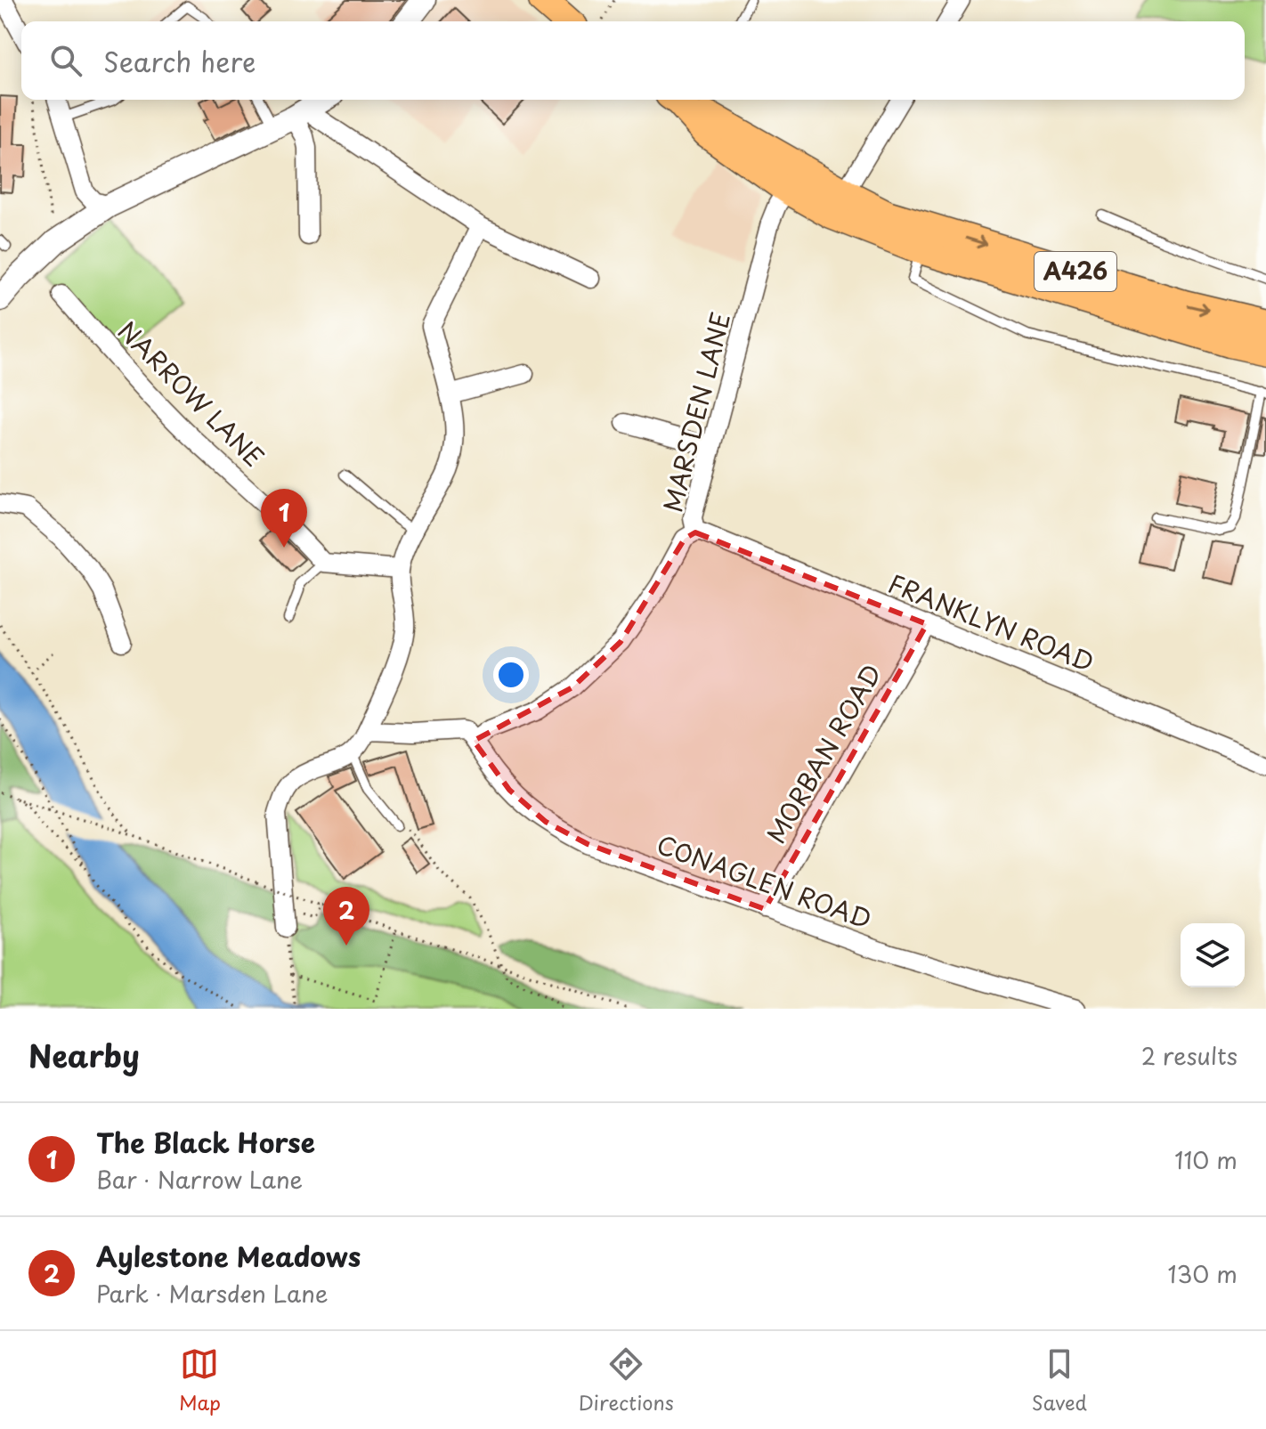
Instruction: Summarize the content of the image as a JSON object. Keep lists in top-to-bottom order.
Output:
{
  "streets": {
    "main road": ["A426"],
    "street": [
      "NARROW LANE",
      "MARSDEN LANE",
      "FRANKLYN ROAD",
      "MORBAN ROAD",
      "CONAGLEN ROAD"
    ]
  },
  "crossings": [
    ["A426", "MARSDEN LANE"],
    ["MARSDEN LANE", "FRANKLYN ROAD"],
    ["MARSDEN LANE", "CONAGLEN ROAD"],
    ["FRANKLYN ROAD", "MORBAN ROAD"],
    ["MORBAN ROAD", "CONAGLEN ROAD"]
  ],
  "page": {
    "search": "Search here",
    "pins": ["1", "2"],
    "heading": ["Nearby", "2 results"],
    "list": [
      {
        "mark": "1",
        "name": "The Black Horse",
        "note": "Bar · Narrow Lane",
        "value": "110 m"
      },
      {
        "mark": "2",
        "name": "Aylestone Meadows",
        "note": "Park · Marsden Lane",
        "value": "130 m"
      }
    ],
    "nav": ["Map", "Directions", "Saved"]
  }
}
